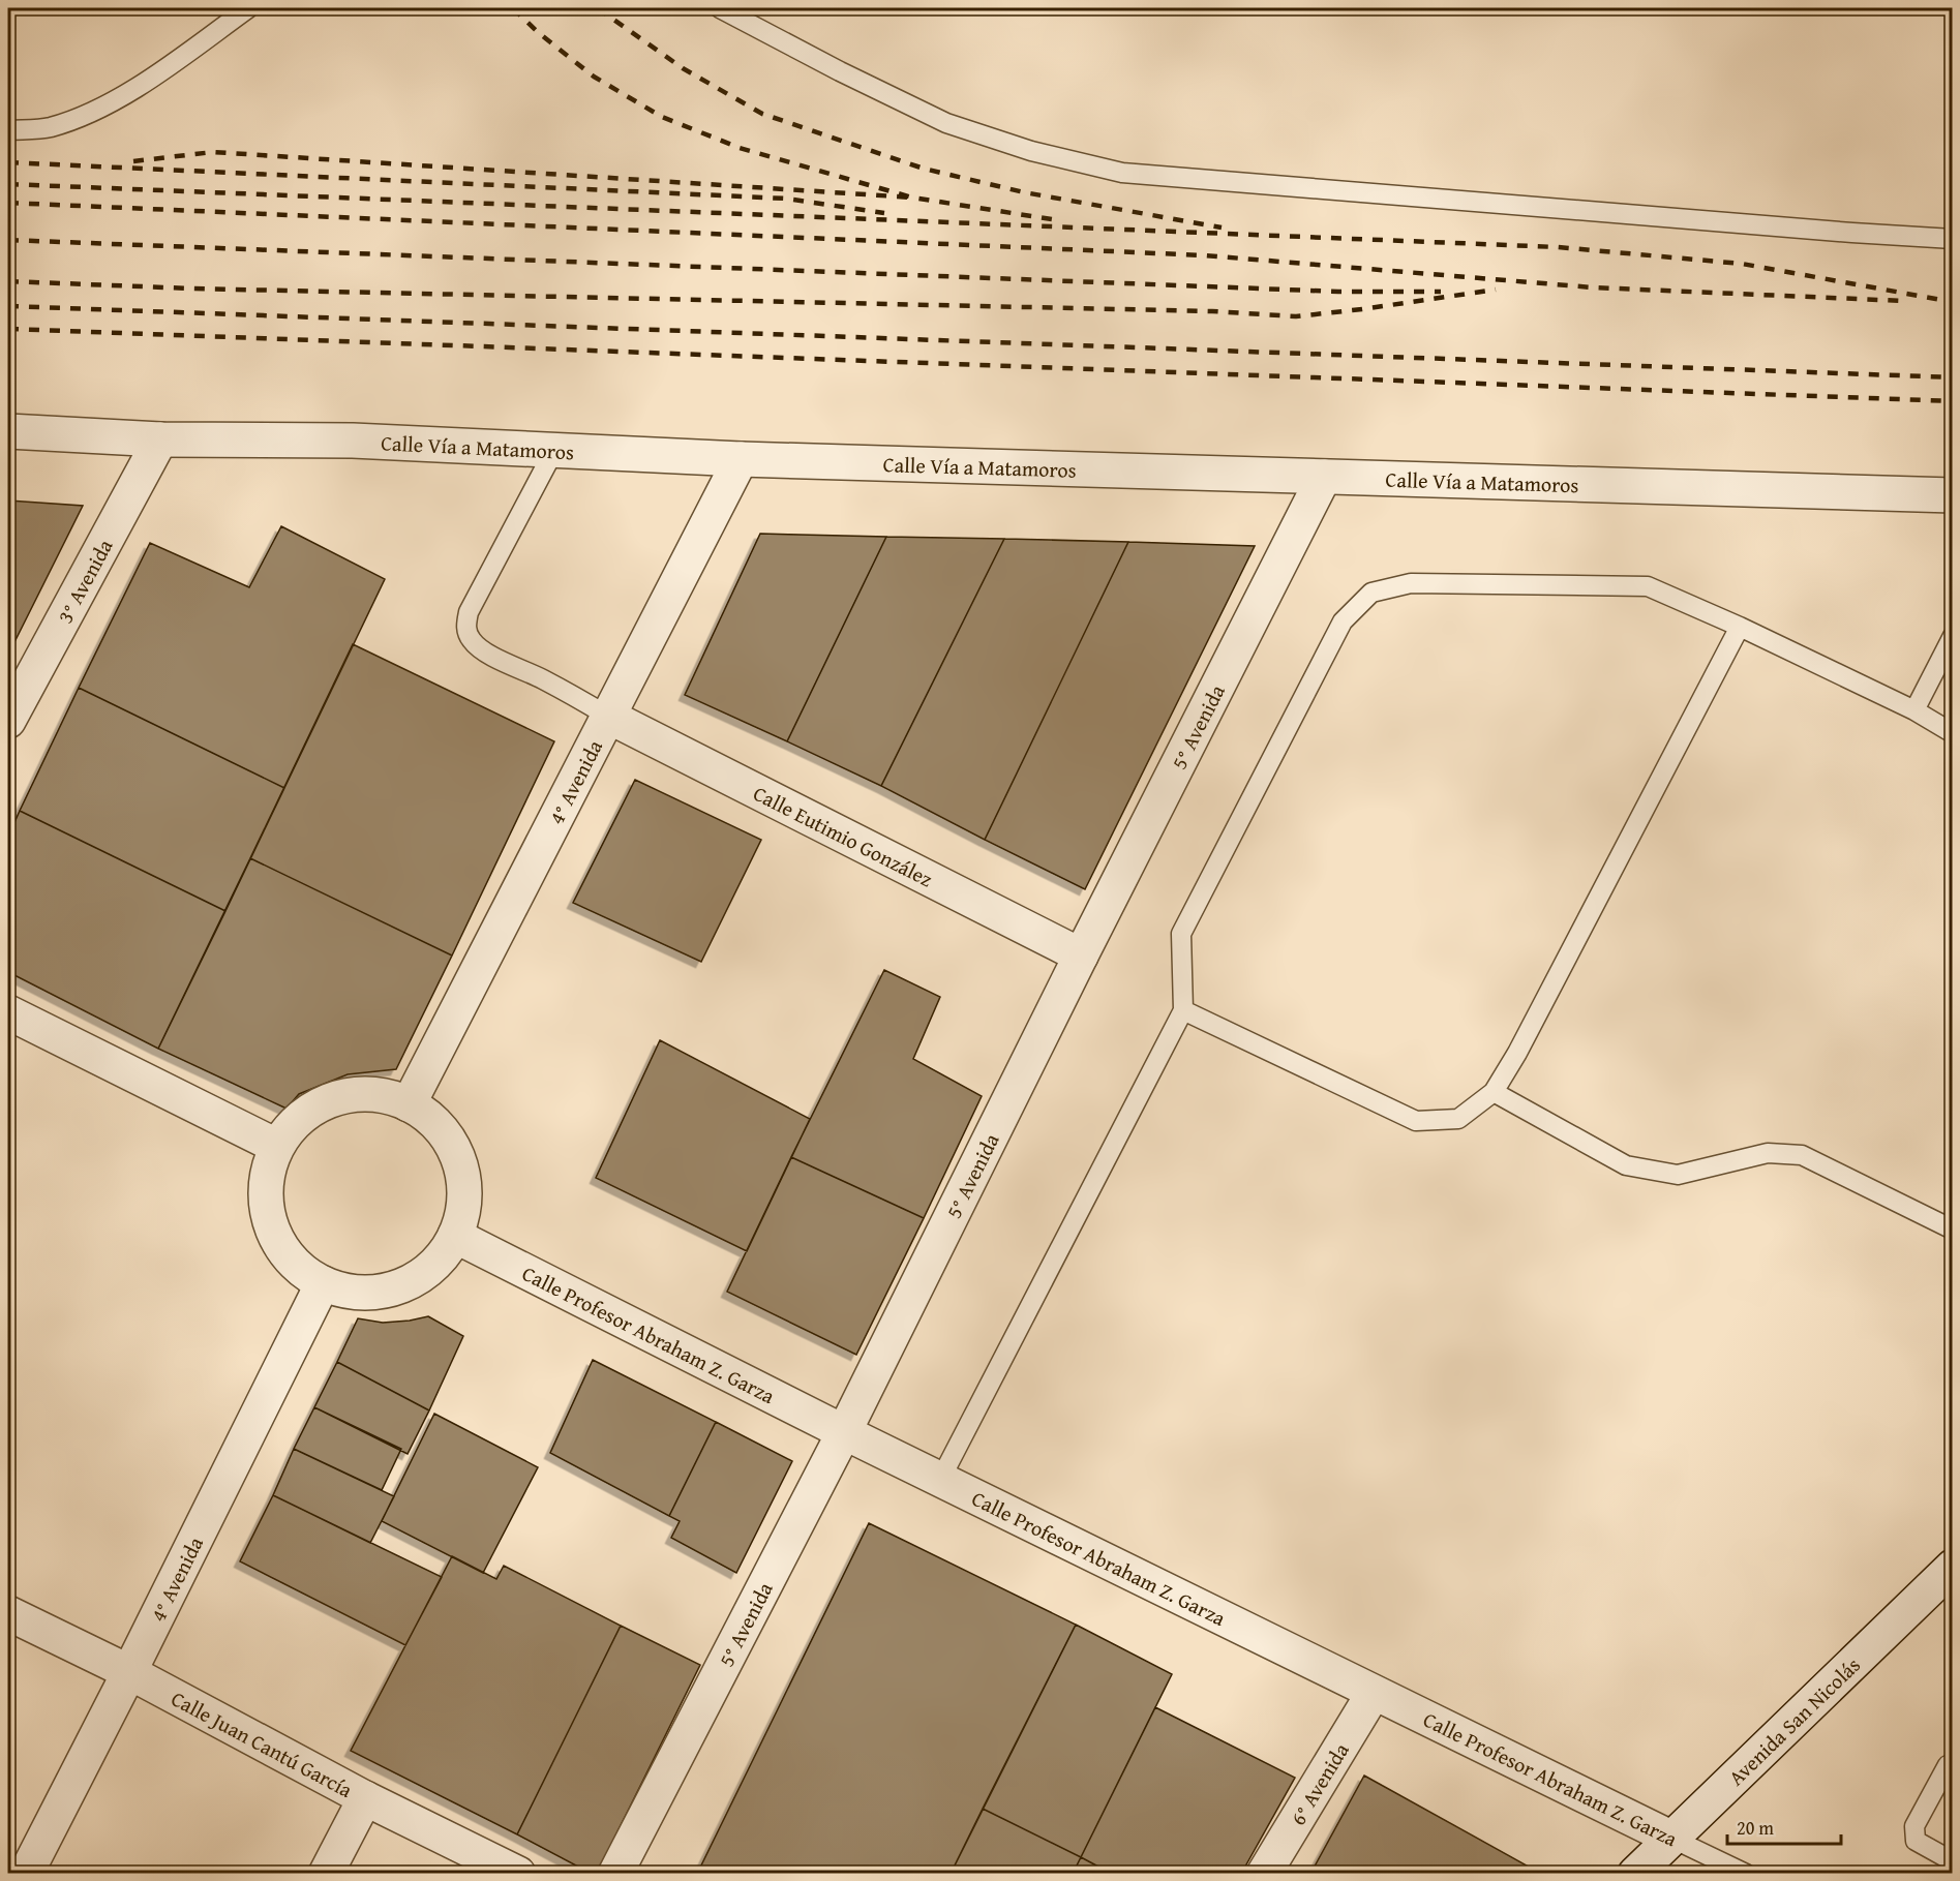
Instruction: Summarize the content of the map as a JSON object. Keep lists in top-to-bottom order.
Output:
{
  "streets": {
    "street": [
      "Calle Vía a Matamoros",
      "3° Avenida",
      "5° Avenida",
      "4° Avenida",
      "Calle Eutimio González",
      "Calle Profesor Abraham Z. Garza",
      "Avenida San Nicolás",
      "Calle Juan Cantú García",
      "6° Avenida"
    ]
  },
  "crossings": [
    ["Calle Vía a Matamoros", "3° Avenida"],
    ["Calle Vía a Matamoros", "5° Avenida"],
    ["Calle Vía a Matamoros", "4° Avenida"],
    ["5° Avenida", "Calle Eutimio González"],
    ["5° Avenida", "Calle Profesor Abraham Z. Garza"],
    ["4° Avenida", "Calle Eutimio González"],
    ["4° Avenida", "Calle Profesor Abraham Z. Garza"],
    ["4° Avenida", "Calle Juan Cantú García"],
    ["Calle Profesor Abraham Z. Garza", "Avenida San Nicolás"],
    ["Calle Profesor Abraham Z. Garza", "6° Avenida"]
  ],
  "scale_bar": "20 m"
}
